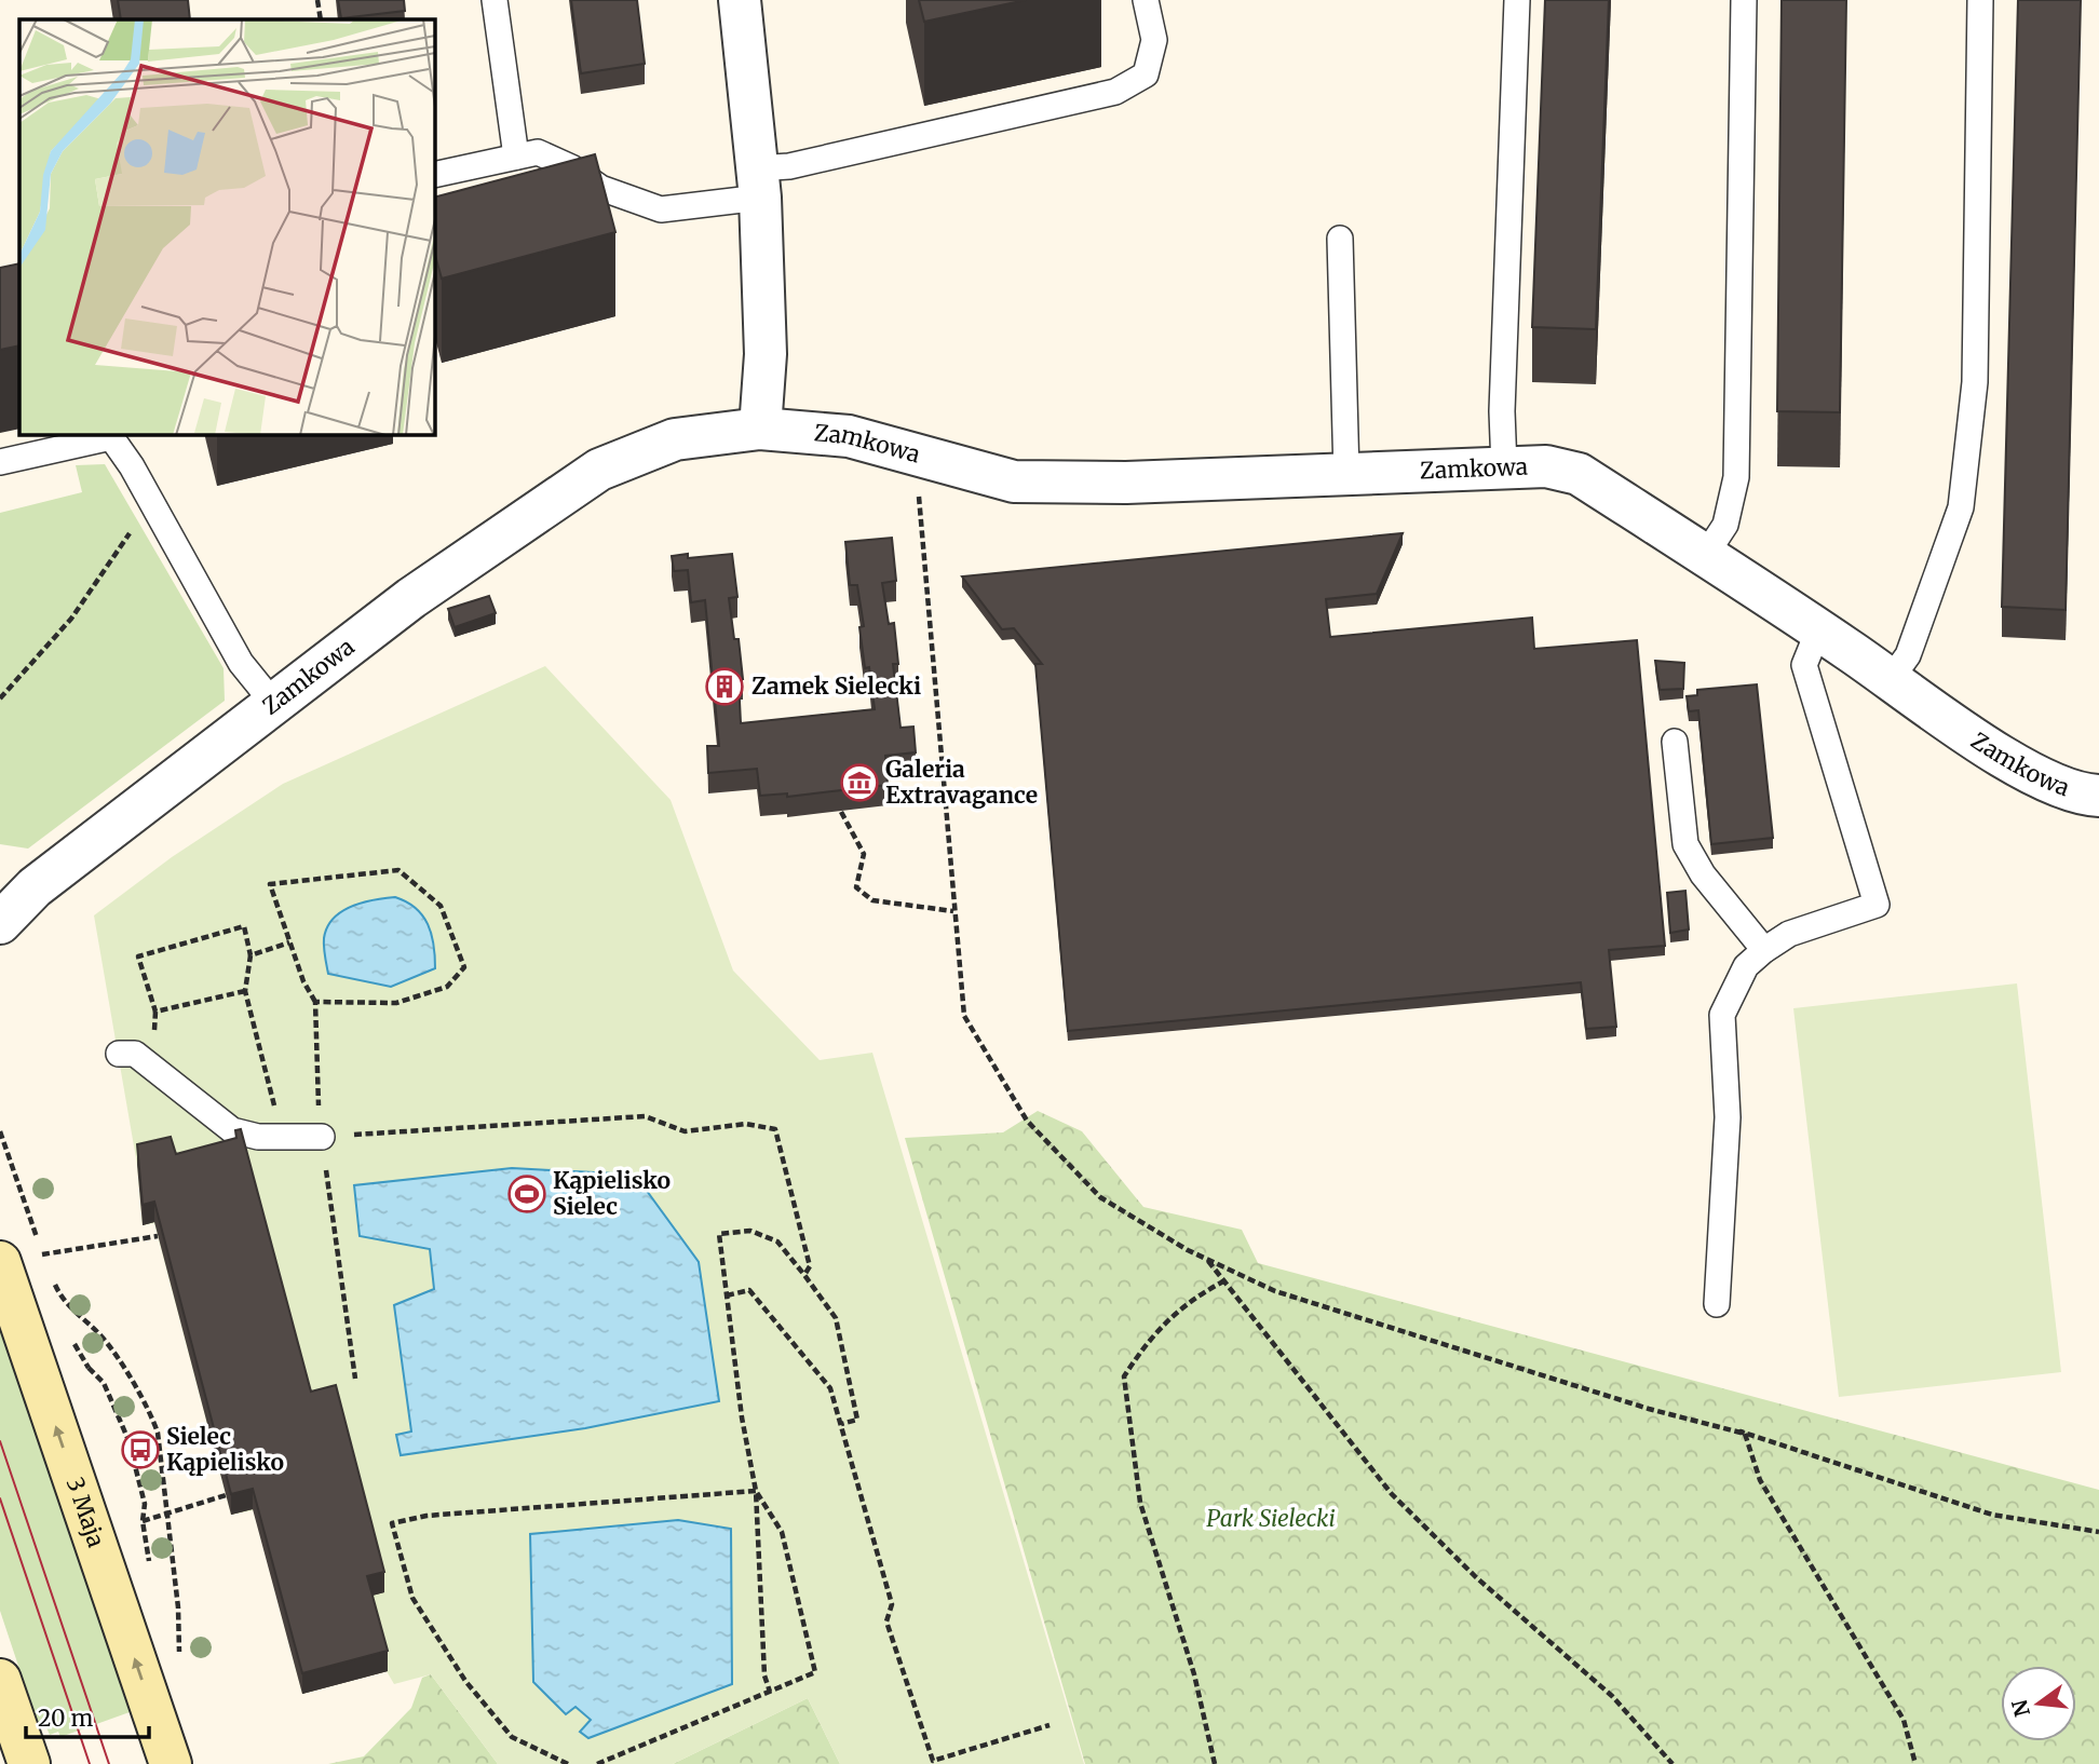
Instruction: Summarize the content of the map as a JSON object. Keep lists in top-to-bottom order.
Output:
{
  "streets": {
    "main road": ["3 Maja"],
    "street": ["Zamkowa"]
  },
  "one_way": ["3 Maja"],
  "parks": ["Park Sielecki"],
  "places": {
    "building": ["Zamek Sielecki"],
    "museum": ["Galeria Extravagance"],
    "sports": ["Kąpielisko Sielec"],
    "bus stop": ["Sielec Kąpielisko"]
  },
  "scale_bar": "20 m",
  "north": "left"
}
